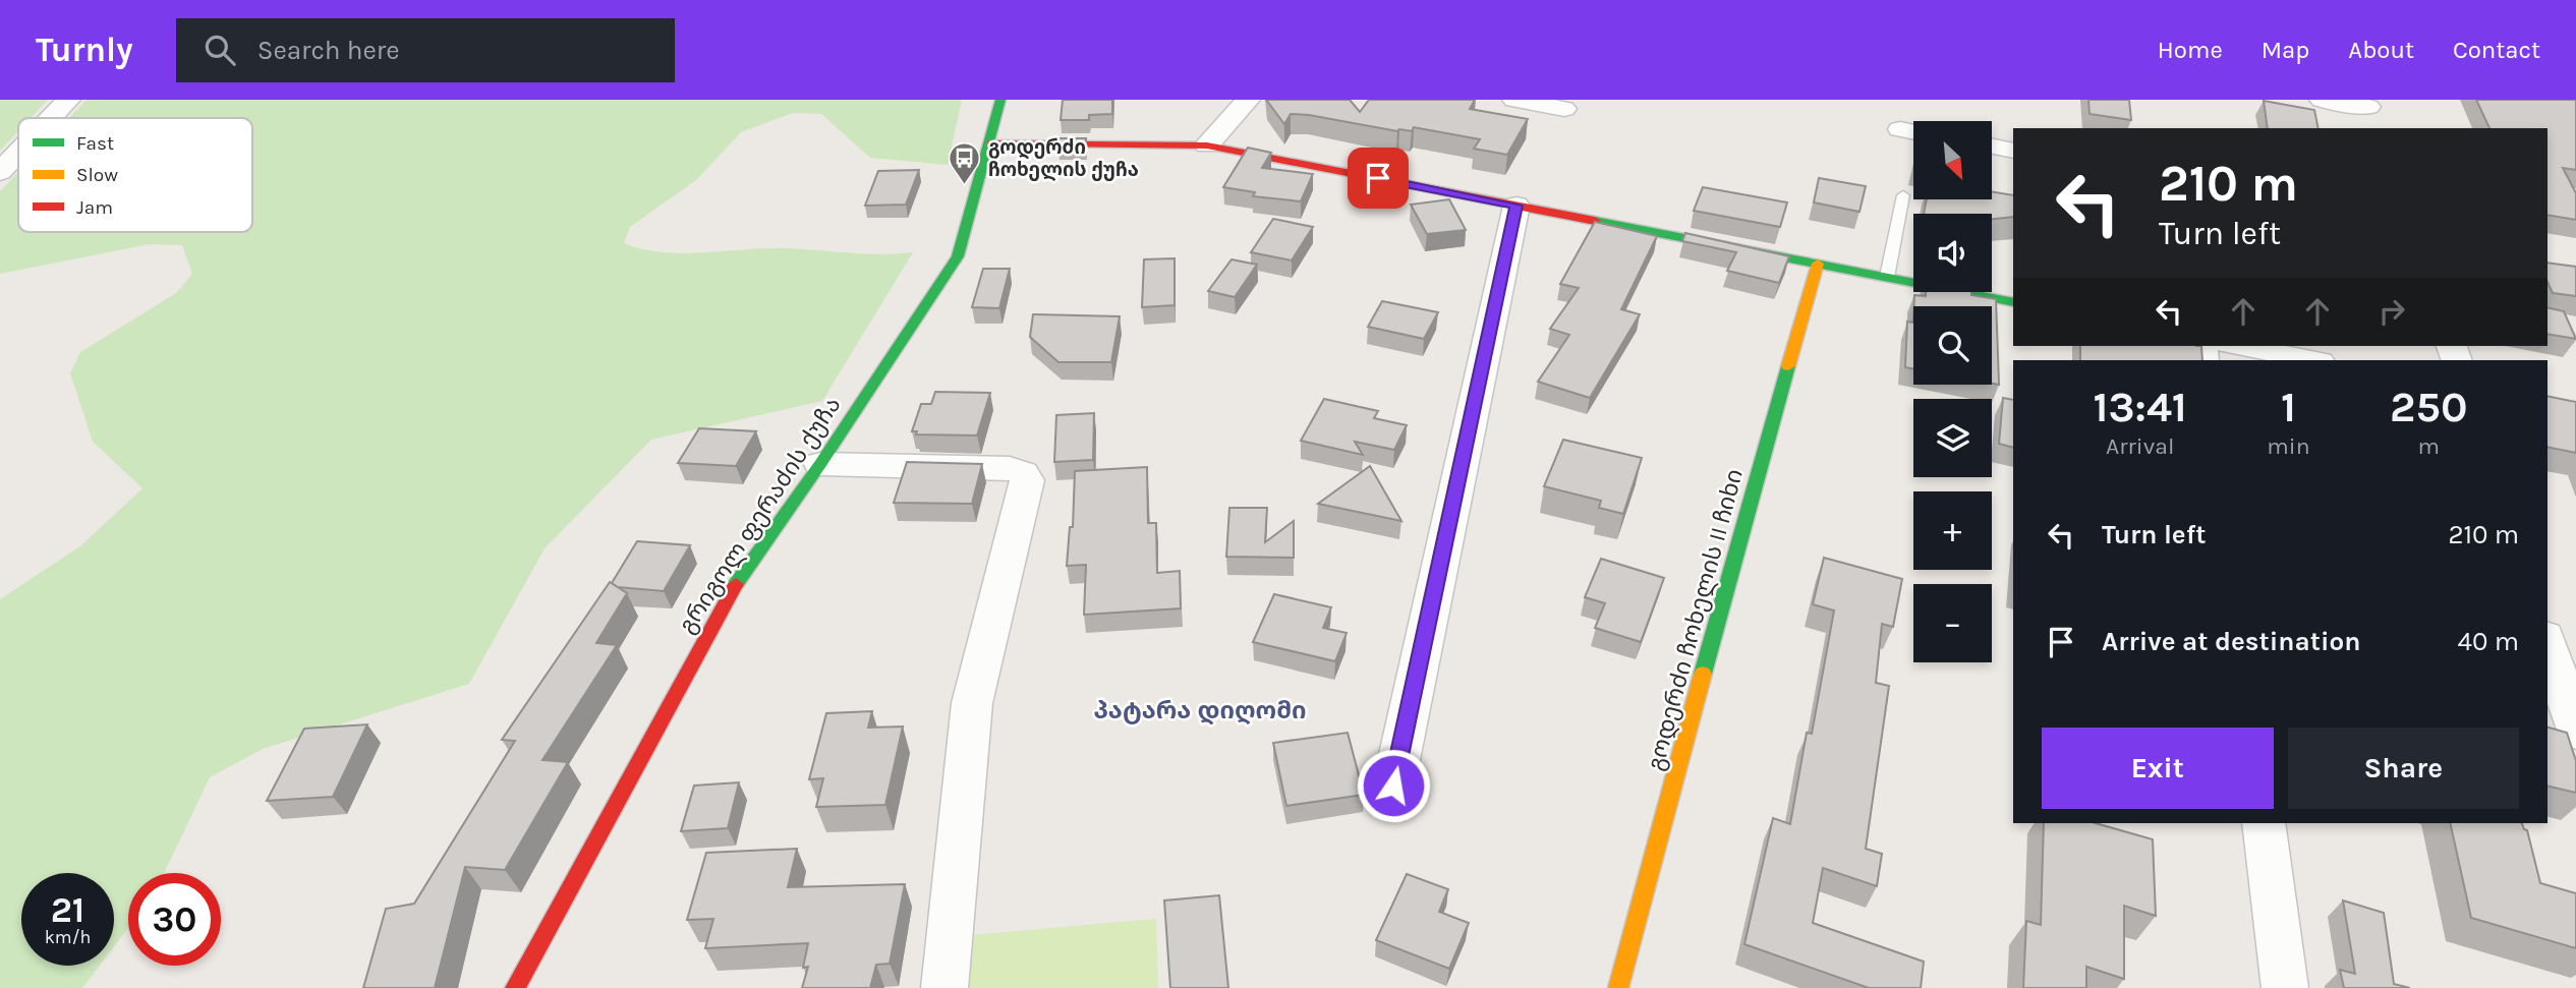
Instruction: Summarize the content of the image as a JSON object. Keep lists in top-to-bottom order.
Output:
{
  "streets": {
    "street": ["გრიგოლ ფერაძის ქუჩა", "გოდერძი ჩოხელის II ჩიხი"]
  },
  "districts": ["პატარა დიღომი"],
  "places": {
    "bus stop": ["გოდერძი ჩოხელის ქუჩა"]
  },
  "legend": ["Fast", "Slow", "Jam"],
  "north": "bottom right",
  "page": {
    "header": "Turnly",
    "search": "Search here",
    "nav": [
      "Home",
      "Map",
      "About",
      "Contact"
    ],
    "map_buttons": ["+", "−"],
    "turn": ["210 m", "Turn left"],
    "eta": [
      "13:41",
      "Arrival",
      "1",
      "min",
      "250",
      "m"
    ],
    "list": [
      {
        "name": "Turn left",
        "value": "210 m"
      },
      {
        "name": "Arrive at destination",
        "value": "40 m"
      }
    ],
    "buttons": ["Exit", "Share"],
    "speed": "21 km/h",
    "limit": "30"
  }
}
